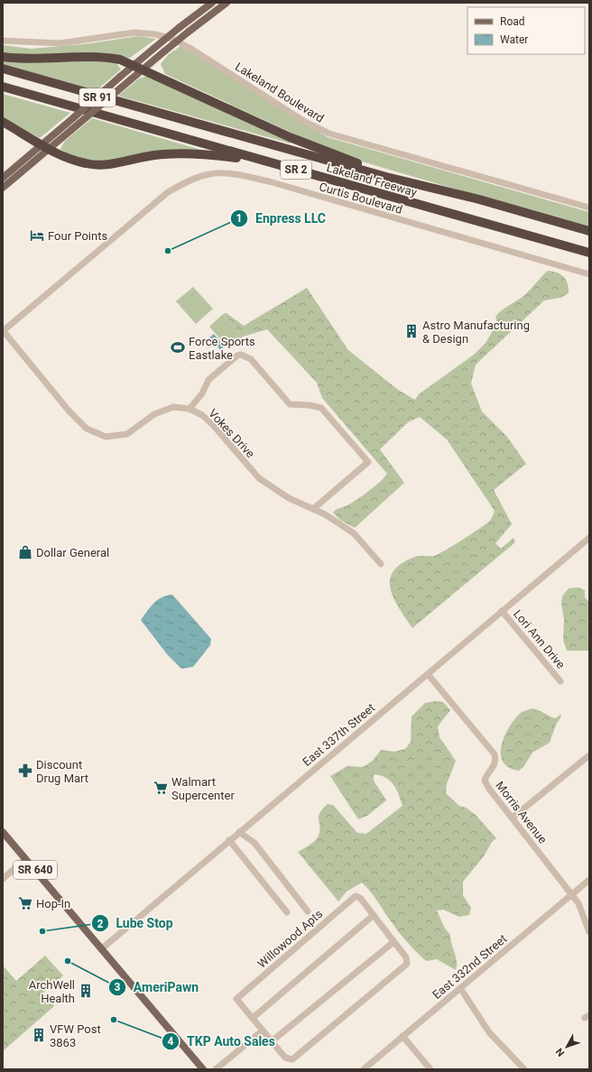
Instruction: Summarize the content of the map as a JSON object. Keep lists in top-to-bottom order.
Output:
{
  "streets": {
    "highway": ["SR 2", "Lakeland Freeway"],
    "main road": ["SR 91", "SR 640"],
    "street": [
      "Lakeland Boulevard",
      "Curtis Boulevard",
      "Vokes Drive",
      "Lori Ann Drive",
      "East 337th Street",
      "Morris Avenue",
      "Willowood Apts",
      "East 332nd Street"
    ]
  },
  "crossings": [
    ["Curtis Boulevard", "Vokes Drive"],
    ["Lori Ann Drive", "East 337th Street"],
    ["East 337th Street", "Morris Avenue"],
    ["East 337th Street", "SR 640"],
    ["Morris Avenue", "East 332nd Street"]
  ],
  "places": {
    "hotel": ["Four Points"],
    "other": [
      "Enpress LLC",
      "Lube Stop",
      "AmeriPawn",
      "TKP Auto Sales"
    ],
    "building": ["Astro Manufacturing & Design", "ArchWell Health", "VFW Post 3863"],
    "sports": ["Force Sports Eastlake"],
    "shop": ["Dollar General"],
    "pharmacy": ["Discount Drug Mart"],
    "supermarket": ["Walmart Supercenter", "Hop-In"]
  },
  "legend": ["Road", "Water"],
  "north": "bottom left"
}
